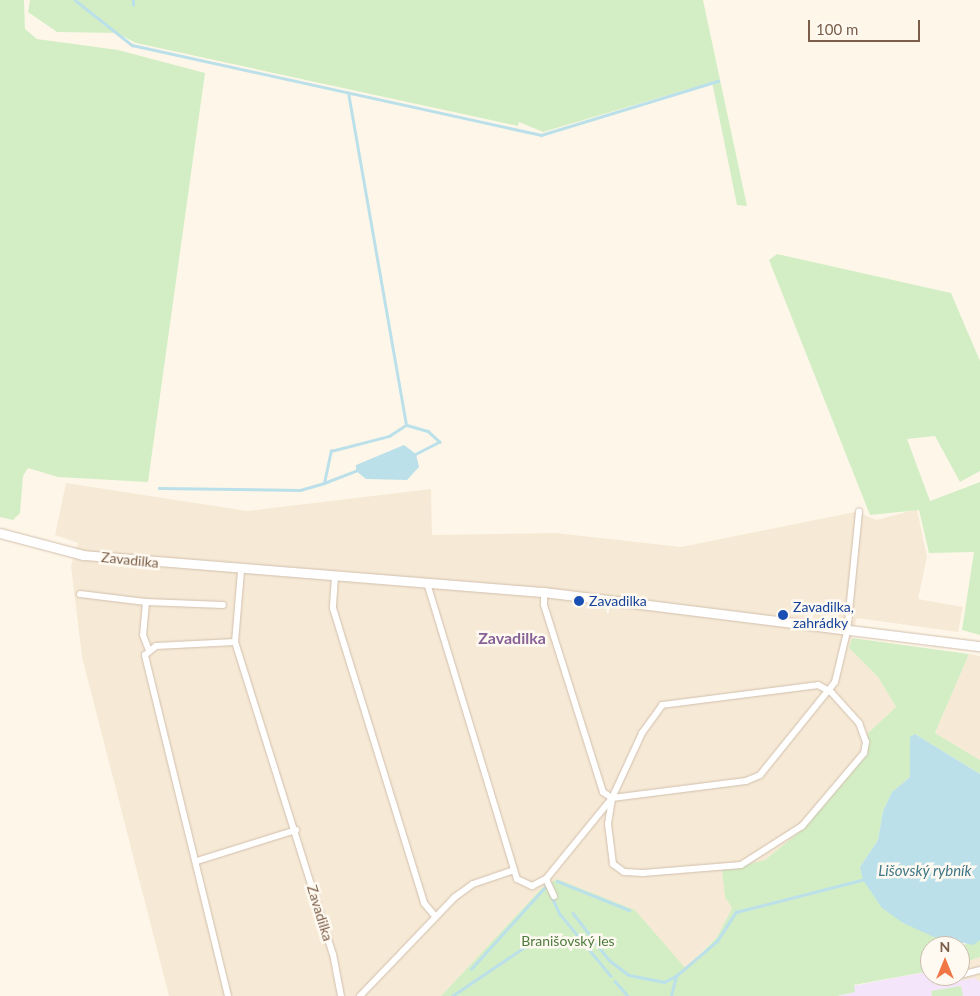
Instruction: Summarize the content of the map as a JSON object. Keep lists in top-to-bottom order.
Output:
{
  "streets": {
    "street": ["Zavadilka"]
  },
  "districts": ["Zavadilka"],
  "water": ["Lišovský rybník"],
  "parks": ["Branišovský les"],
  "places": ["Zavadilka", "Zavadilka, zahrádky"],
  "scale_bar": "100 m",
  "north": "top"
}
